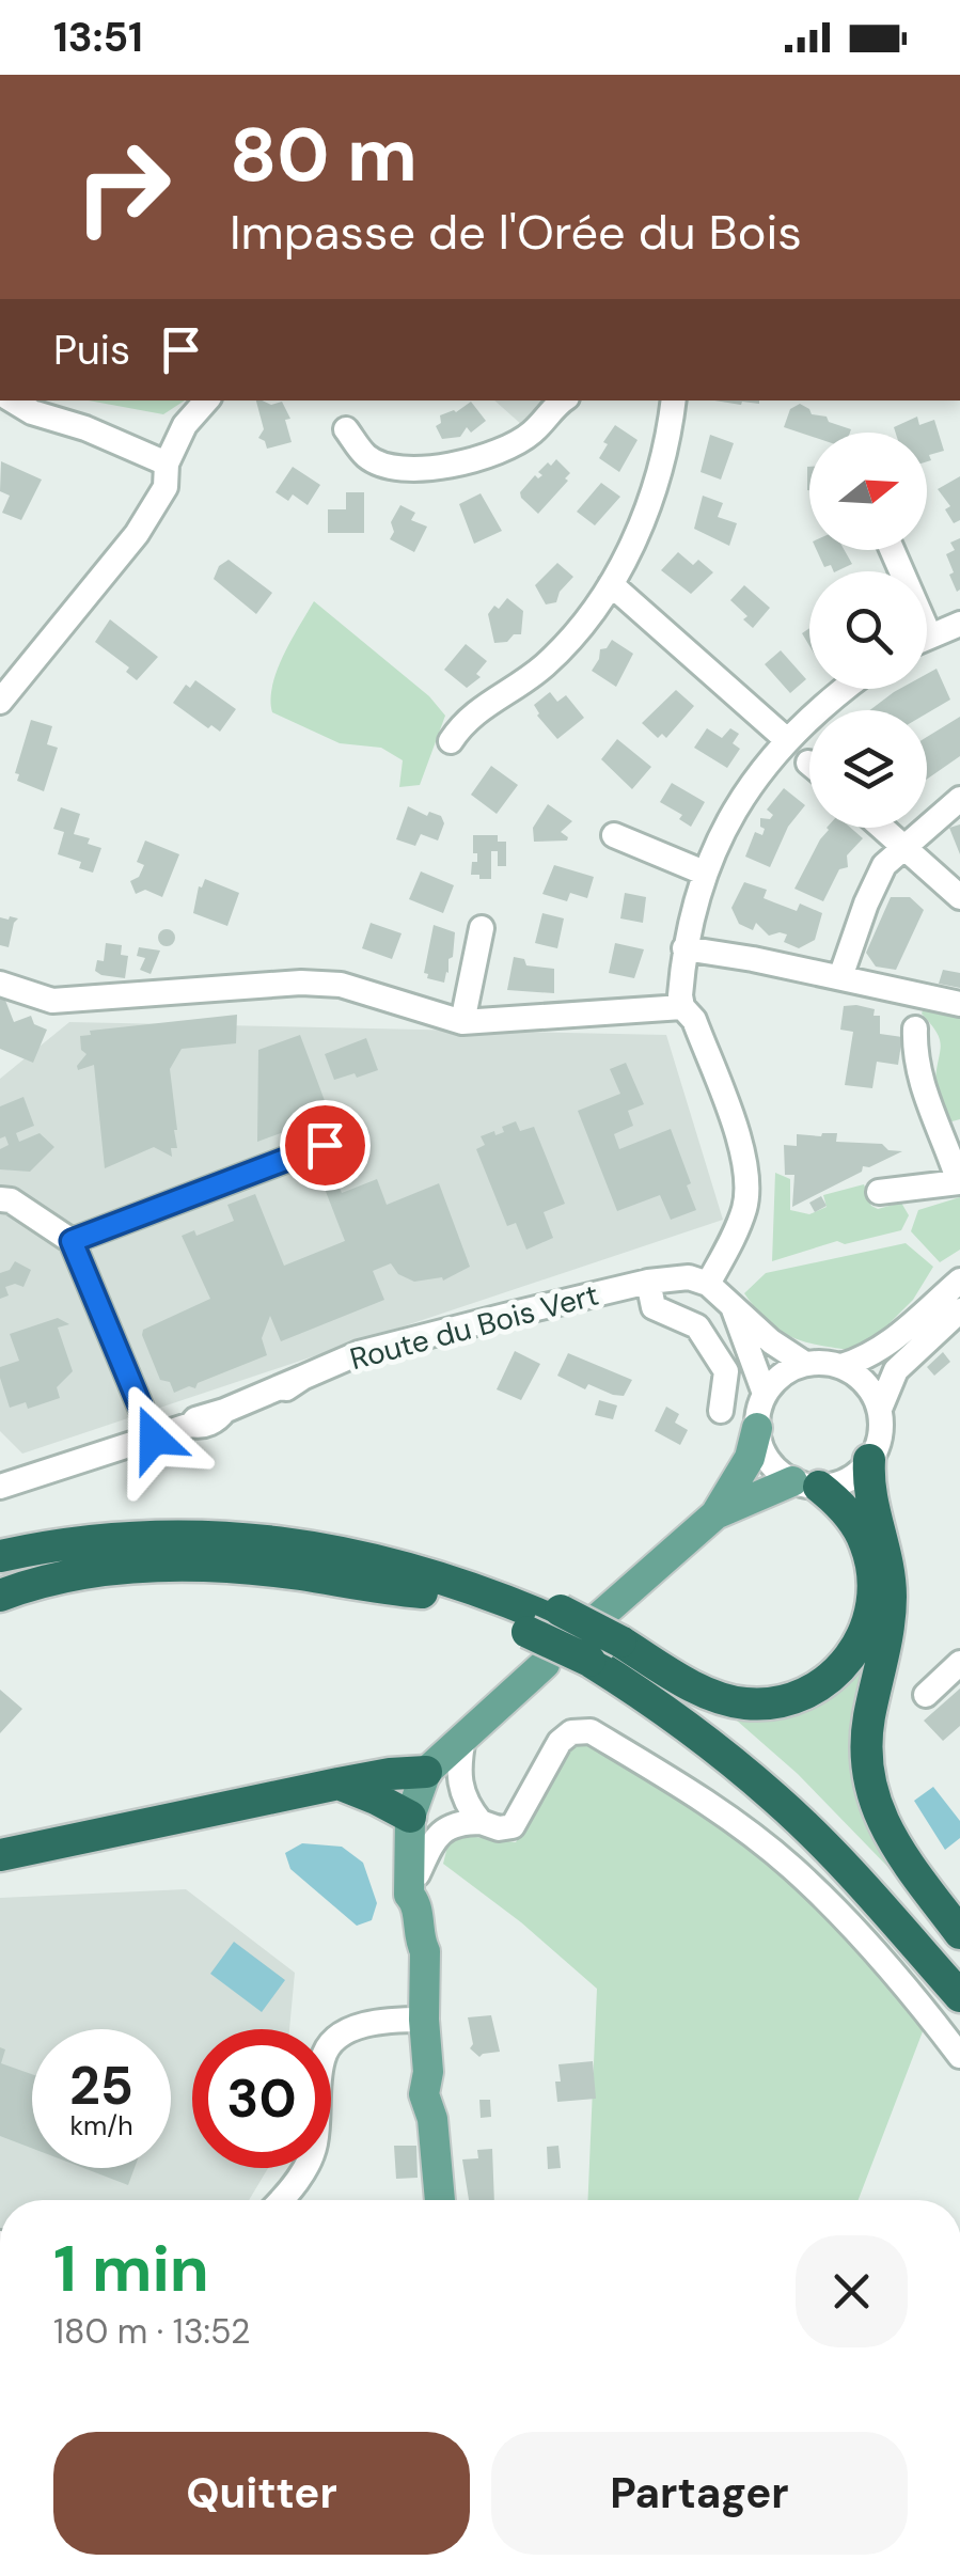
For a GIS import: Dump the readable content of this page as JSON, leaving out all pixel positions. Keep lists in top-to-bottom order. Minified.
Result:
{"streets":{"street":["Route du Bois Vert"]},"north":"right","page":{"status":"13:51","turn":["80 m","Impasse de l'Orée du Bois"],"then":"Puis","speed":"25 km/h","limit":"30","heading":["1 min","180 m · 13:52"],"buttons":["Quitter","Partager"]}}
